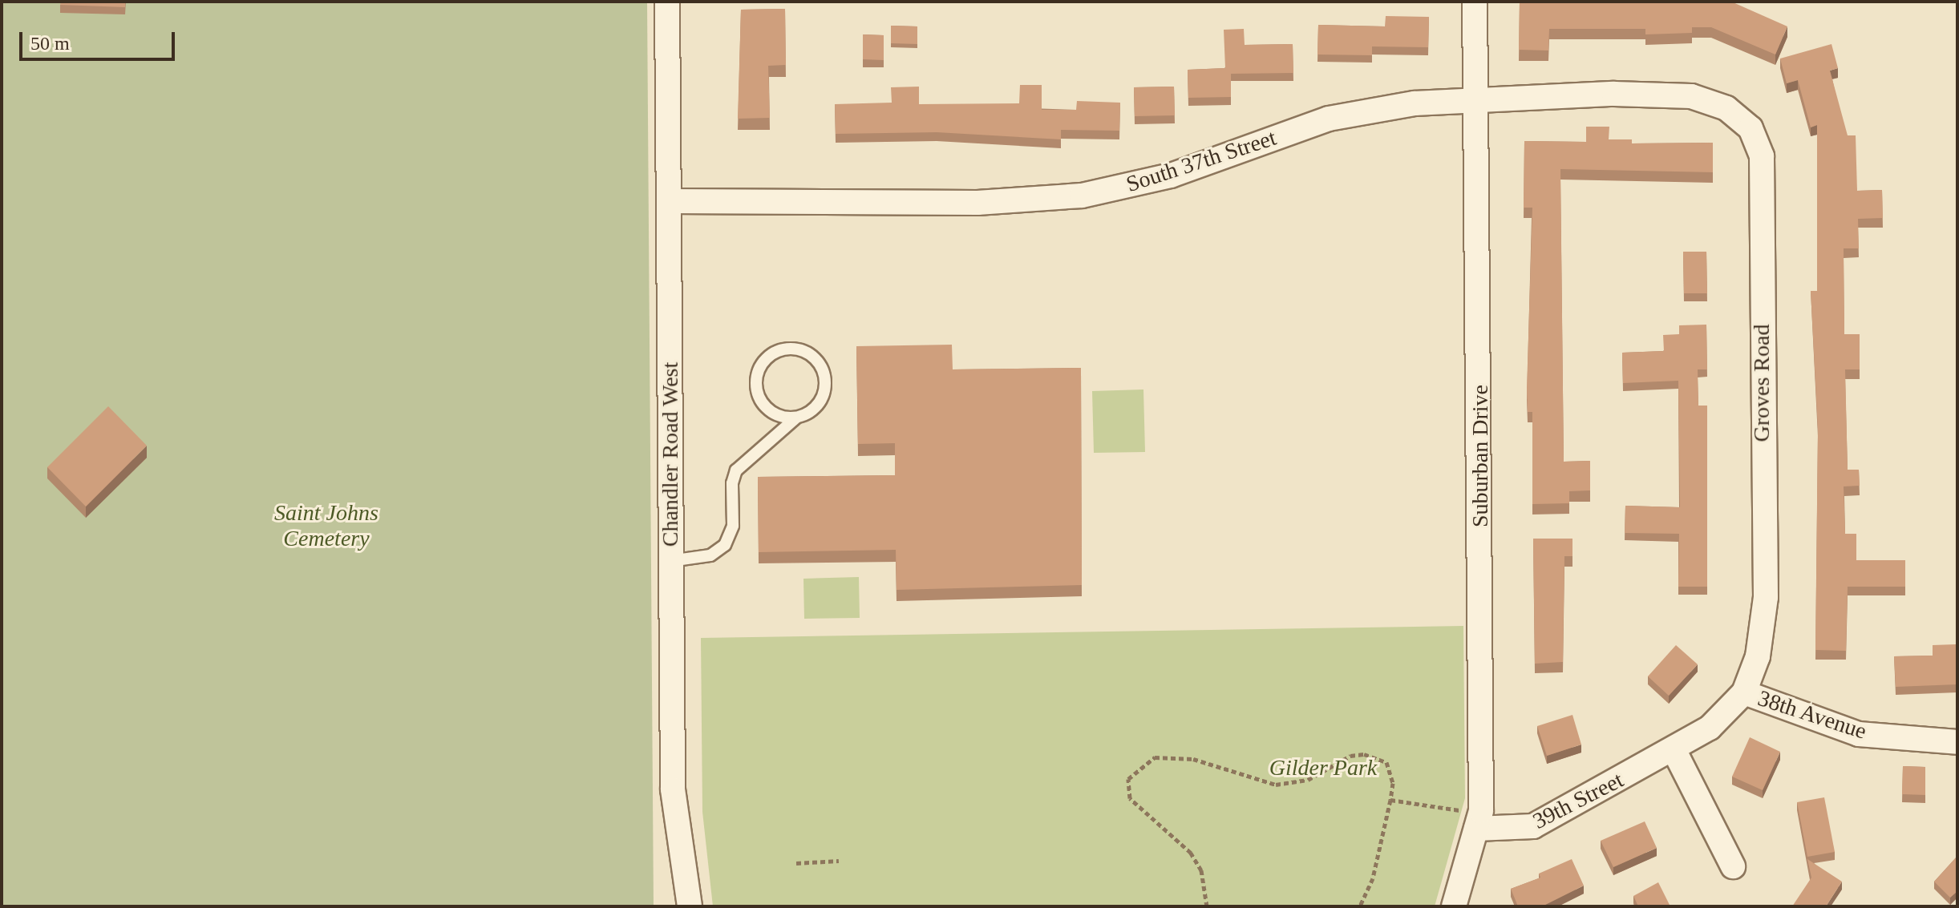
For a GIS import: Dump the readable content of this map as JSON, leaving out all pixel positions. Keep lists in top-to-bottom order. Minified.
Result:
{"streets":{"street":["South 37th Street","Groves Road","Chandler Road West","Suburban Drive","38th Avenue","39th Street"]},"crossings":[["South 37th Street","Groves Road"],["South 37th Street","Chandler Road West"],["South 37th Street","Suburban Drive"],["Groves Road","38th Avenue"],["Groves Road","39th Street"],["Suburban Drive","39th Street"]],"parks":["Saint Johns Cemetery","Gilder Park"],"scale_bar":"50 m"}
